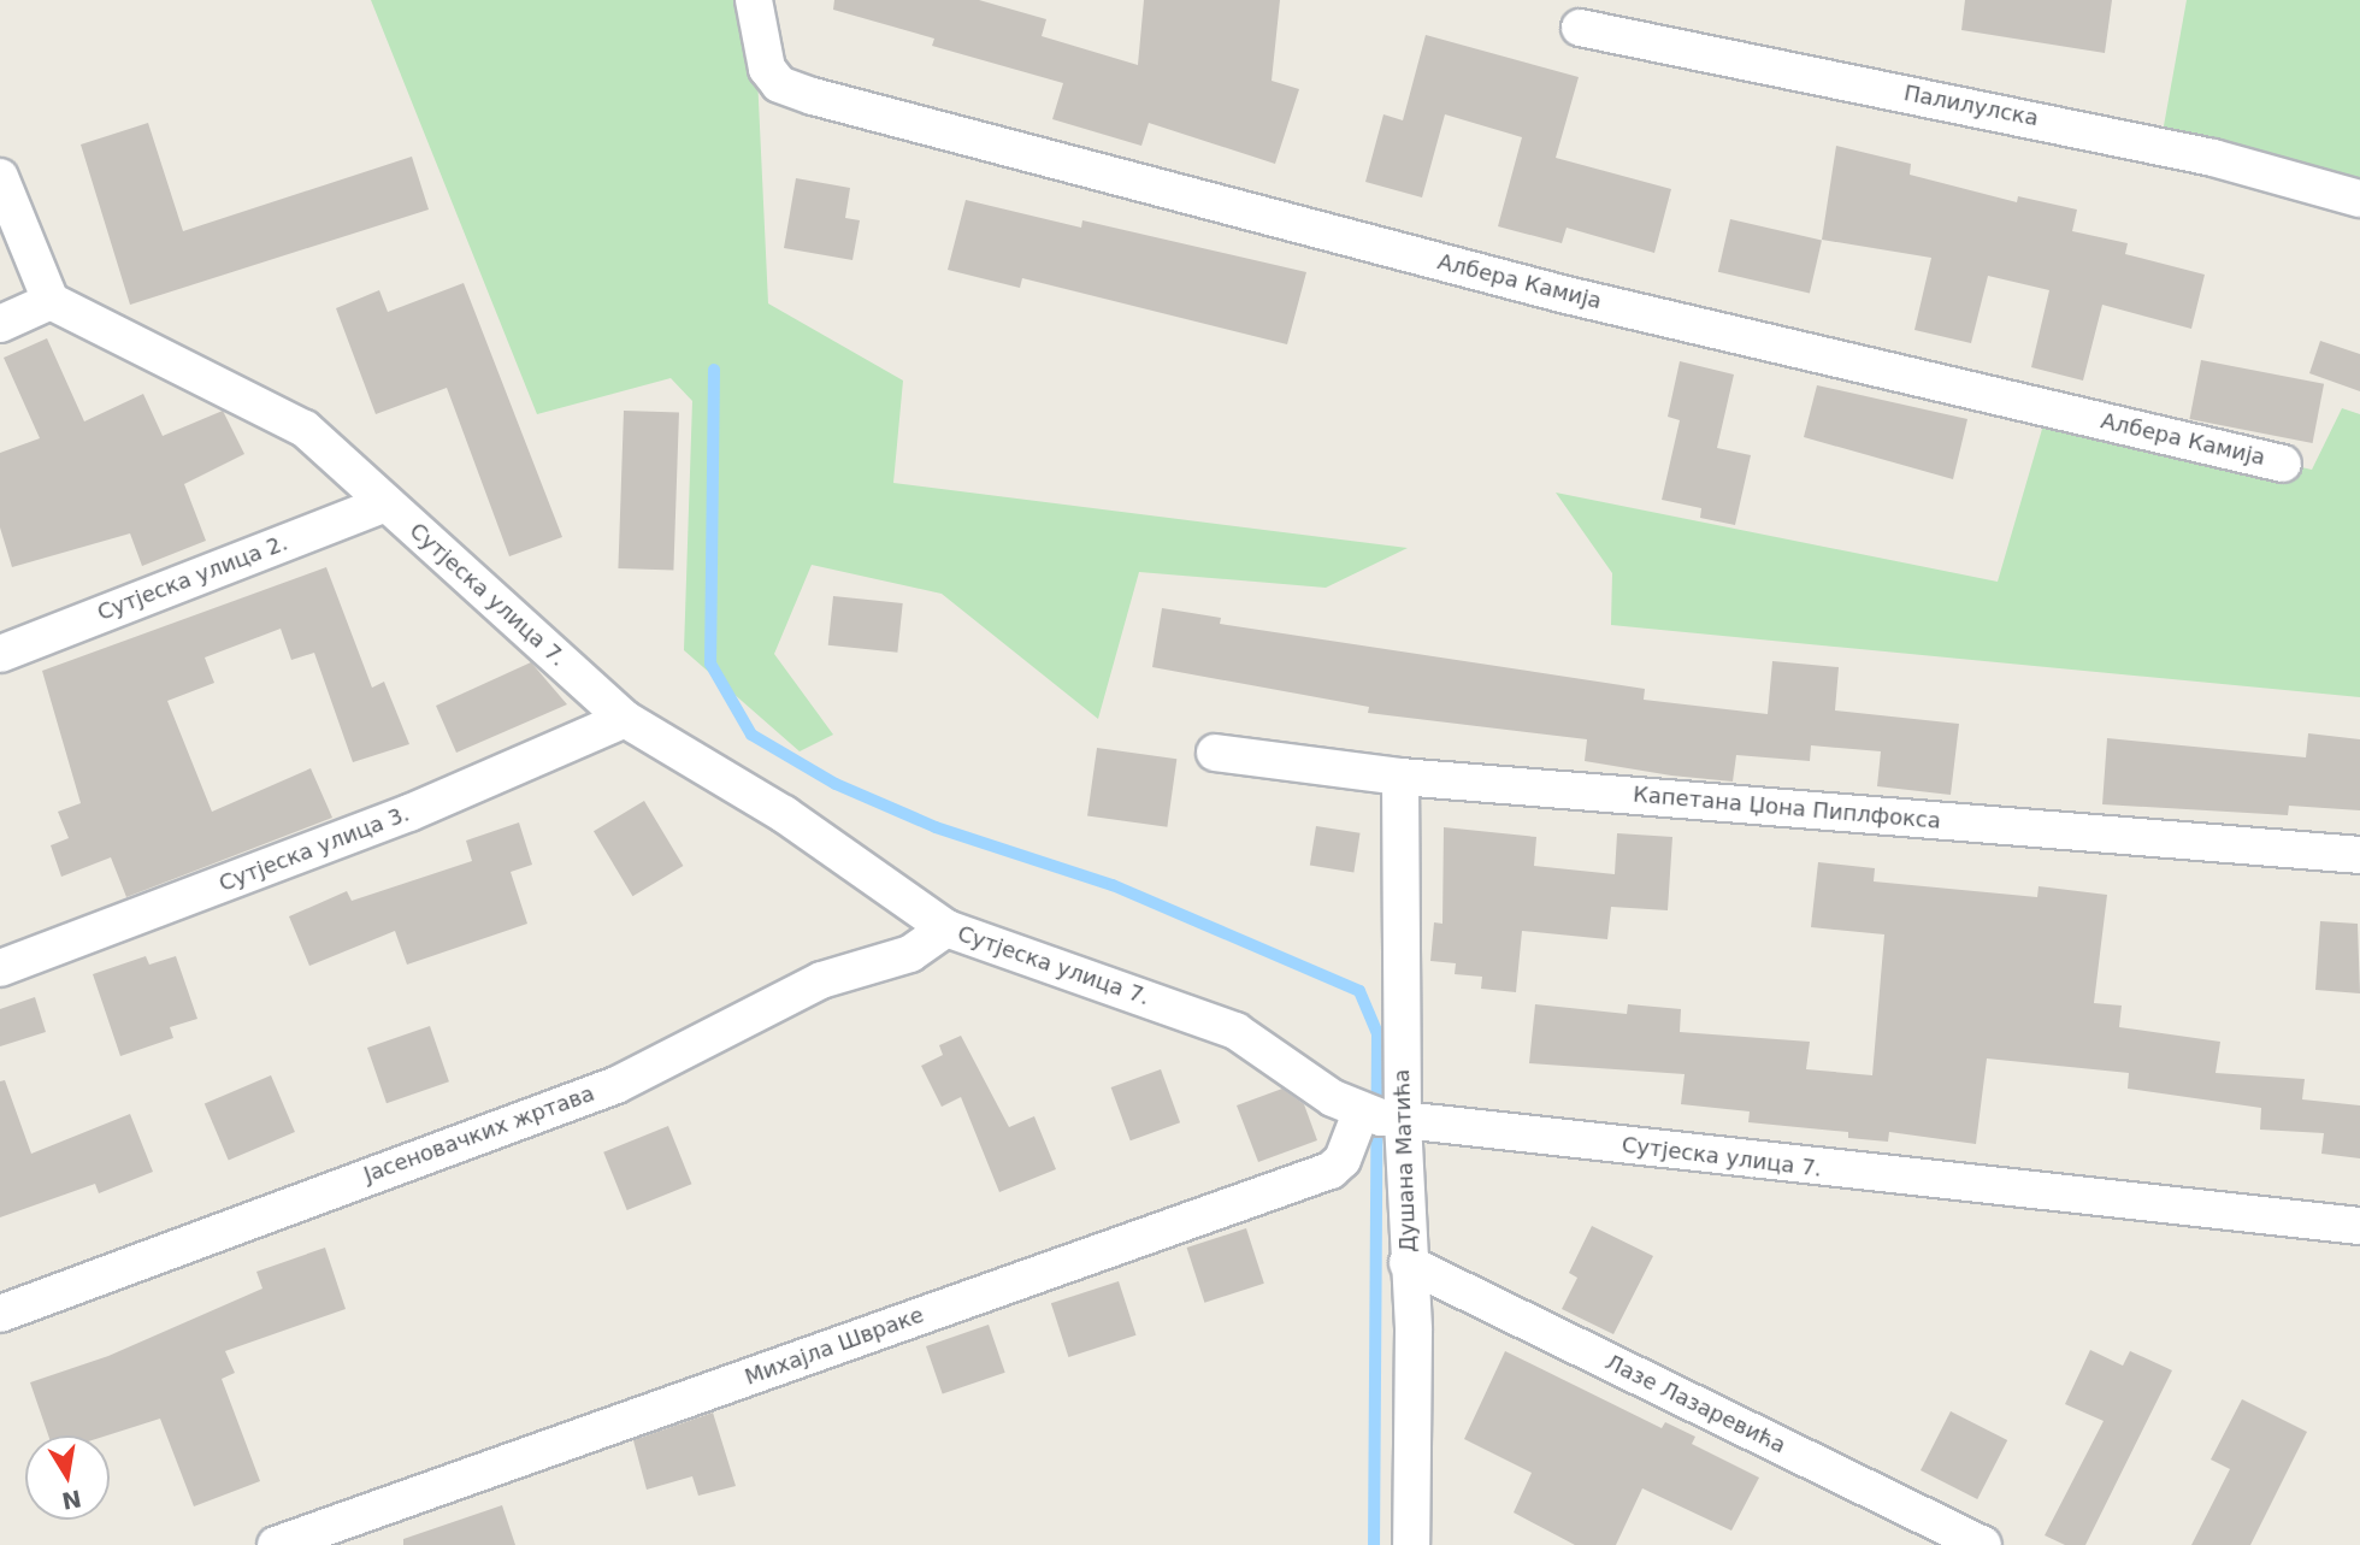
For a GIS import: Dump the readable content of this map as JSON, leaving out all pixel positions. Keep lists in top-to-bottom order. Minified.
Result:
{"streets":{"street":["Палилулска","Албера Камија","Сутјеска улица 2.","Сутјеска улица 7.","Капетана Џона Пиплфокса","Сутјеска улица 3.","Јасеновачких жртава","Душана Матића","Михајла Швраке","Лазе Лазаревића"]},"crossings":[["Сутјеска улица 2.","Сутјеска улица 7."],["Сутјеска улица 7.","Сутјеска улица 3."],["Сутјеска улица 7.","Јасеновачких жртава"],["Сутјеска улица 7.","Душана Матића"],["Сутјеска улица 7.","Михајла Швраке"],["Капетана Џона Пиплфокса","Душана Матића"],["Душана Матића","Лазе Лазаревића"]],"north":"bottom"}
